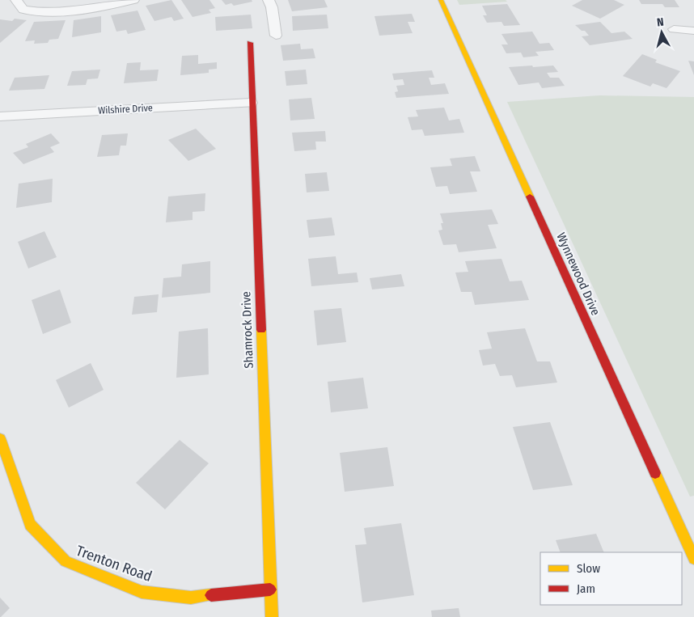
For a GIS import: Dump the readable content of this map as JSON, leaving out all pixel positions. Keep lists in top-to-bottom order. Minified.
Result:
{"streets":{"street":["Wilshire Drive","Wynnewood Drive","Shamrock Drive","Trenton Road"]},"crossings":[["Wilshire Drive","Shamrock Drive"],["Shamrock Drive","Trenton Road"]],"legend":["Slow","Jam"],"north":"top"}
